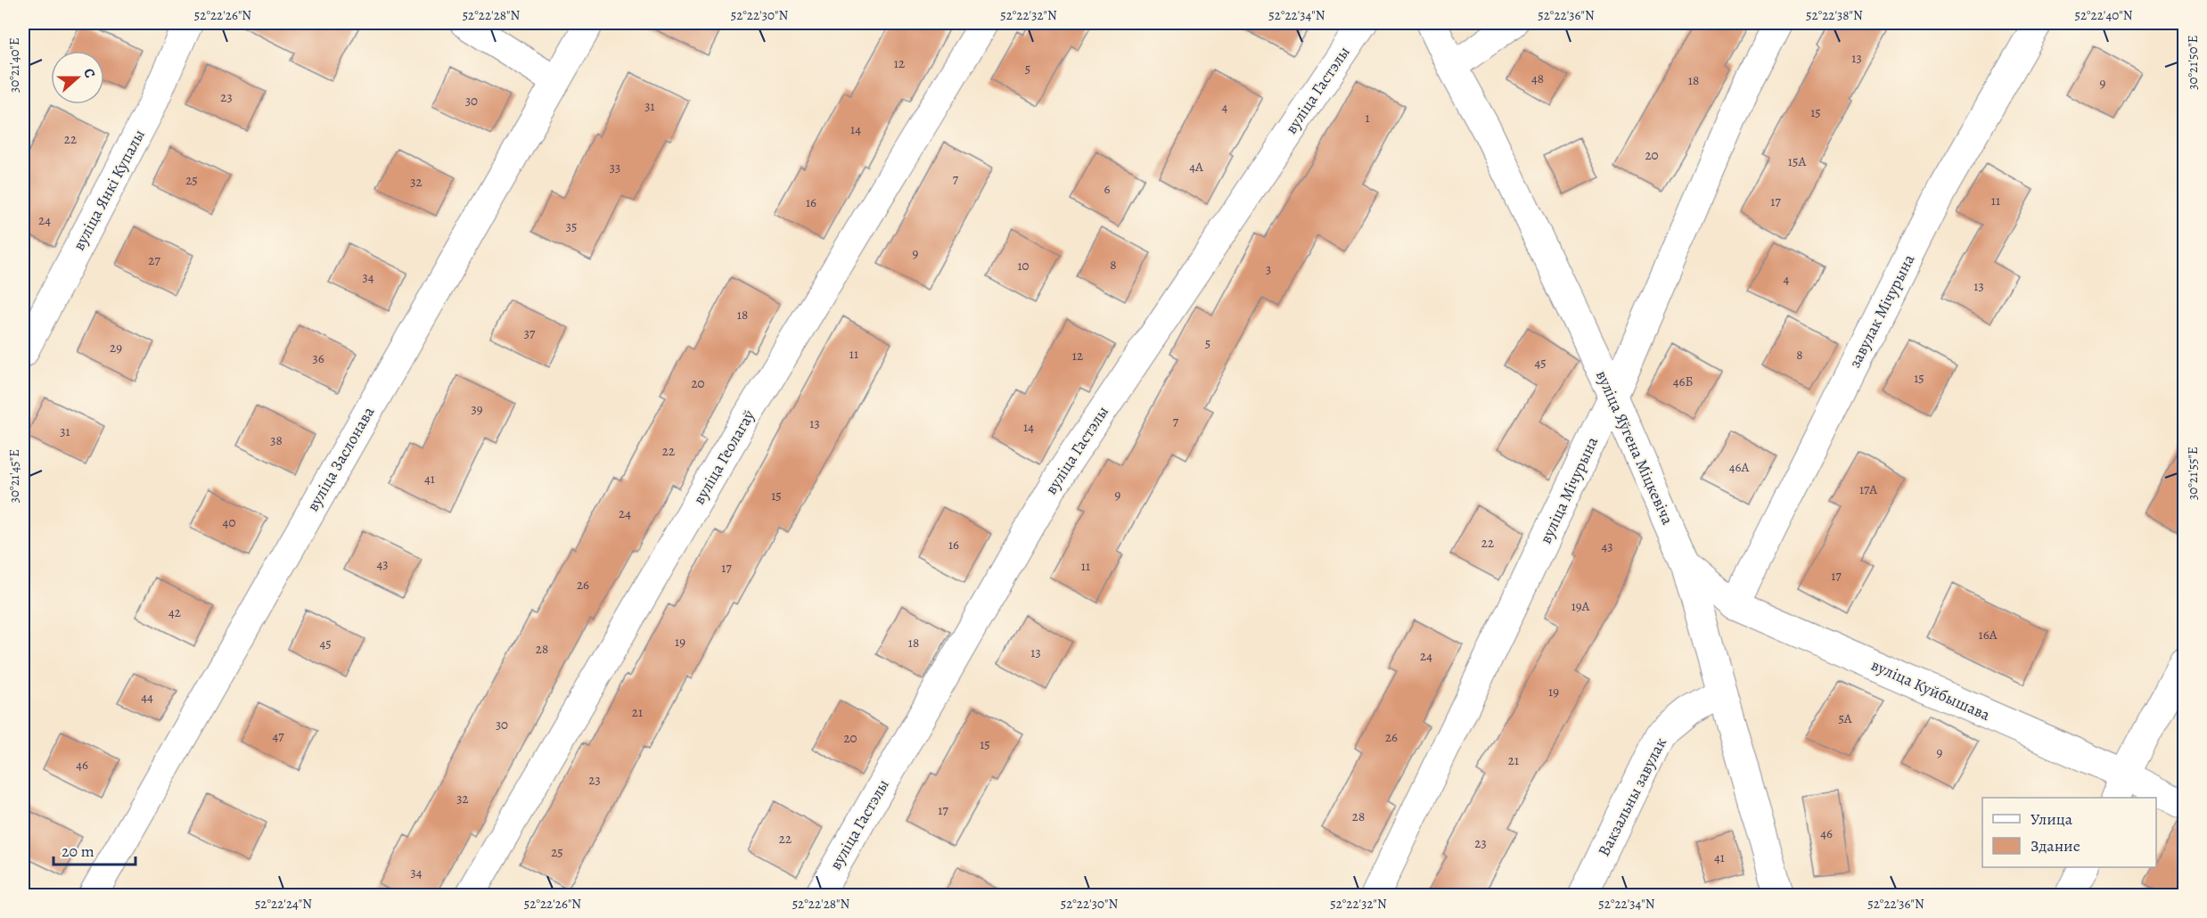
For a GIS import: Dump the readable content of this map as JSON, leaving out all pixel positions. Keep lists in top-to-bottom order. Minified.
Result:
{"streets":{"street":["вуліца Гастэлы","вуліца Янкі Купалы","завулак Мічурына","вуліца Яўгена Міцкевіча","вуліца Геолагаў","вуліца Заслонава","вуліца Мічурына","вуліца Куйбышава","Вакзальны завулак"]},"crossings":[["завулак Мічурына","вуліца Куйбышава"],["вуліца Яўгена Міцкевіча","вуліца Мічурына"],["вуліца Яўгена Міцкевіча","вуліца Куйбышава"],["вуліца Яўгена Міцкевіча","Вакзальны завулак"]],"house_numbers":["13","12","5","48","18","9","23","30","31","4","15","1","14","22","20","15А","4А","33","7","25","32","6","11","17","16","24","35","9","27","8","10","3","34","4","13","18","37","5","29","11","8","12","36","45","15","46Б","20","39","7","13","14","31","38","22","46А","41","17А","9","15","24","40","22","16","43","43","11","17","17","26","19А","42","16А","19","18","45","28","13","24","19","44","21","5А","30","47","26","20","15","9","21","46","23","32","17","28","46","22","23","25","41","34"],"legend":["Улица","Здание"],"scale_bar":"20 m","north":"right","coordinates":["52°22'26\"N","52°22'28\"N","52°22'30\"N","52°22'32\"N","52°22'34\"N","52°22'36\"N","52°22'38\"N","52°22'40\"N","30°21'50\"E","30°21'40\"E","30°21'55\"E","30°21'45\"E","52°22'24\"N"]}
